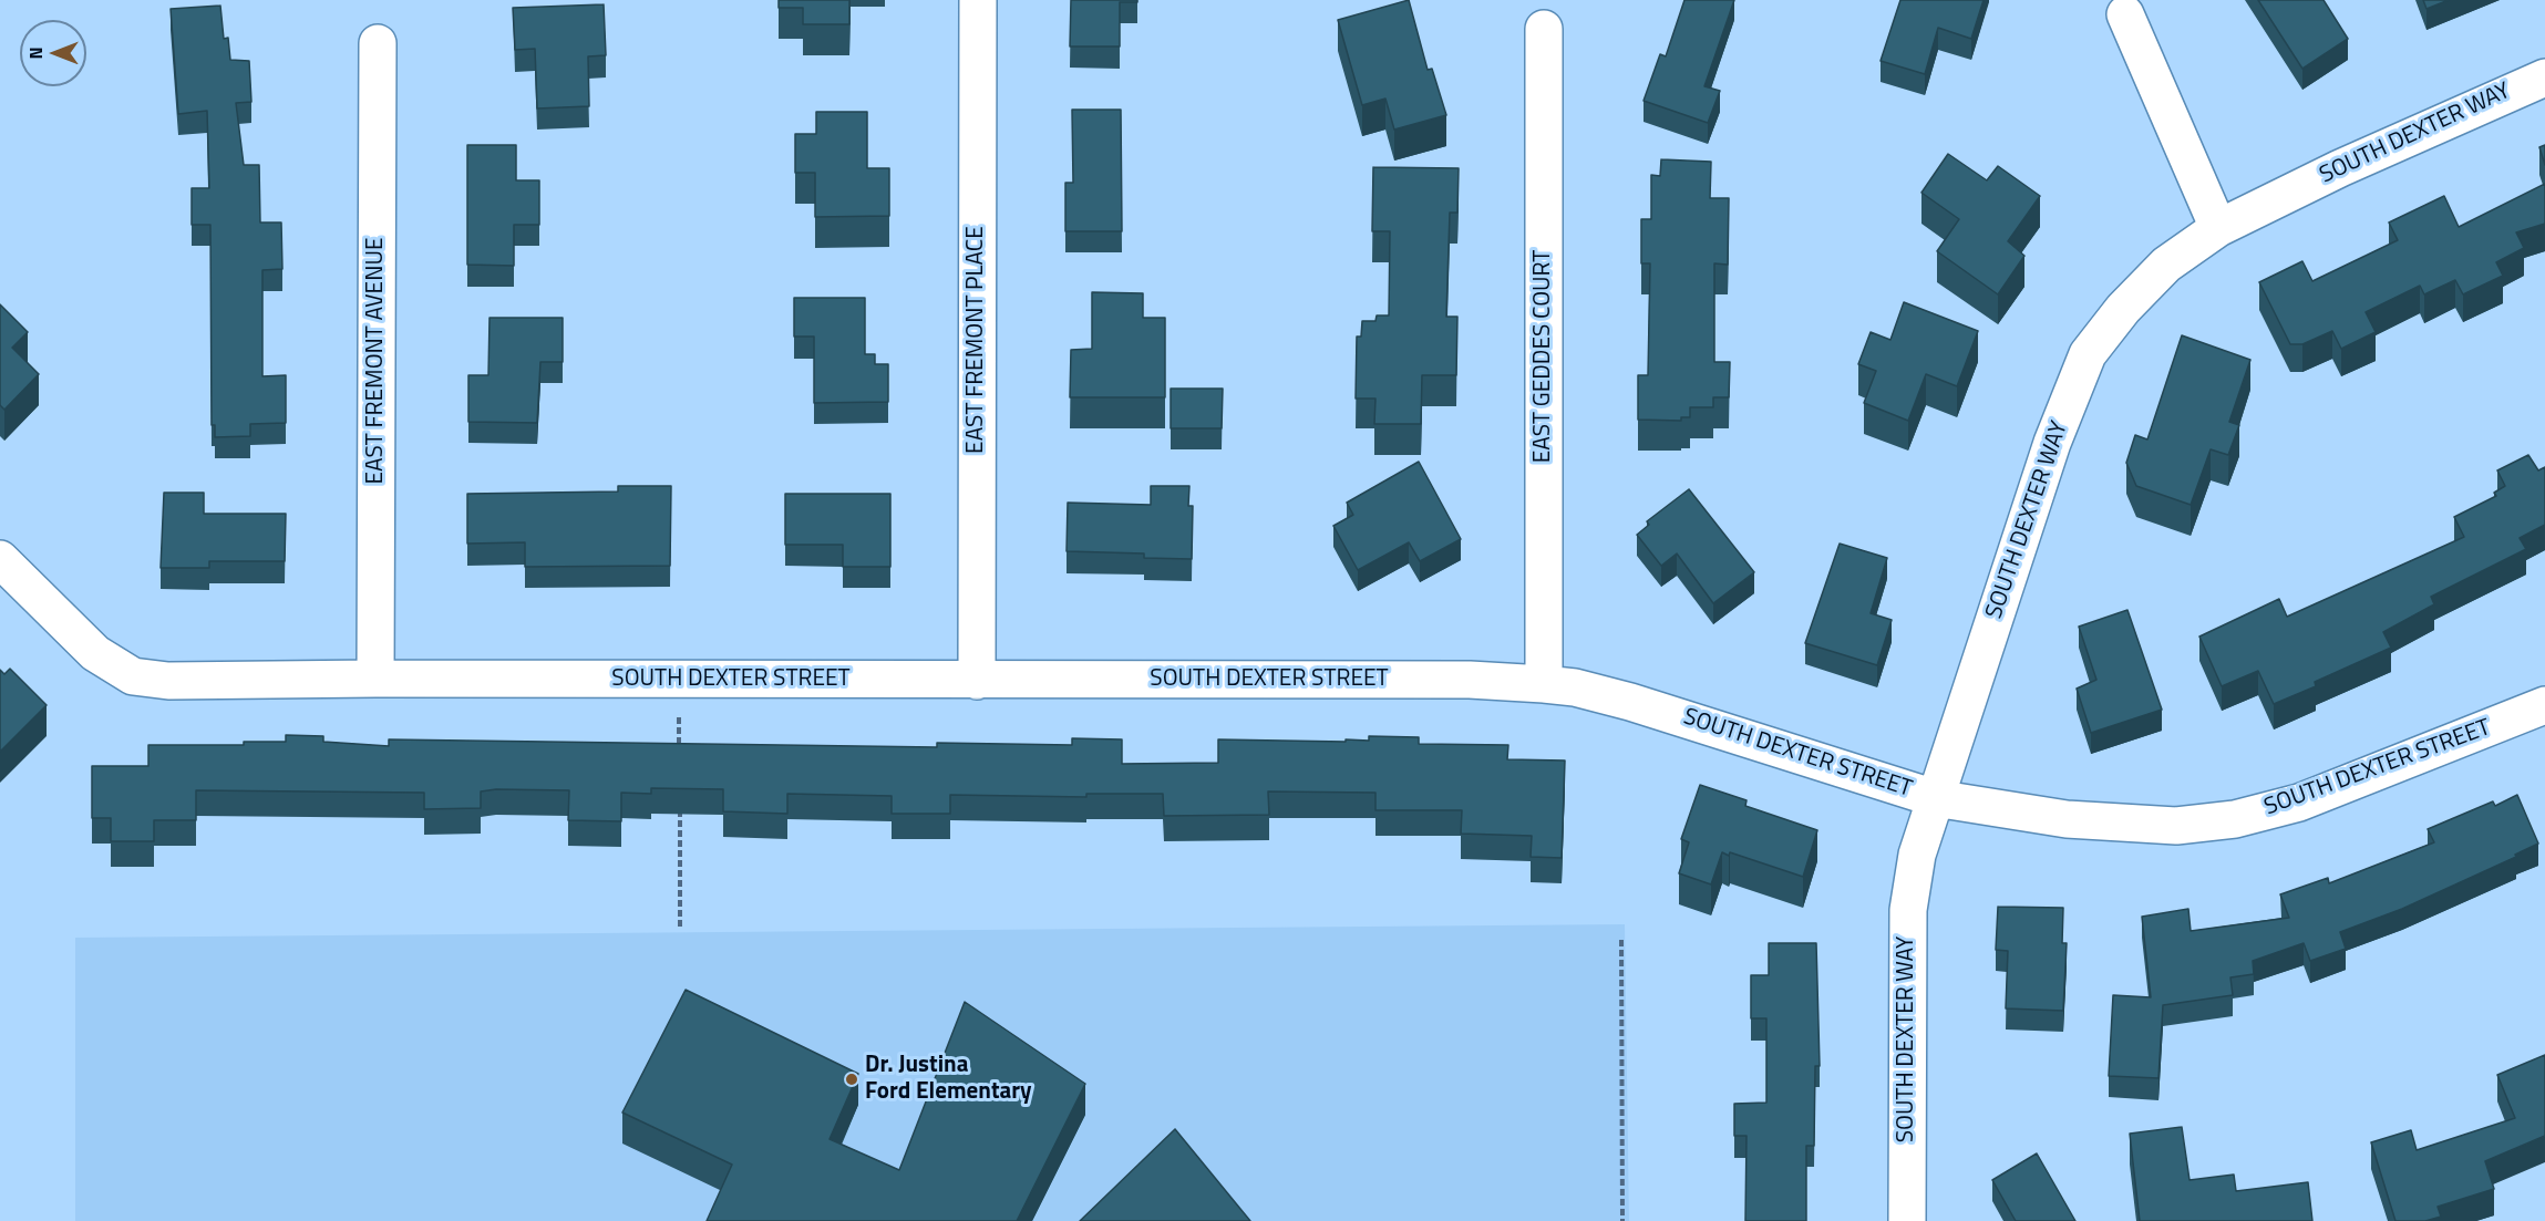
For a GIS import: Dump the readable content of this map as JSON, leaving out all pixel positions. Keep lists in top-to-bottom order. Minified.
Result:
{"streets":{"street":["SOUTH DEXTER WAY","EAST FREMONT PLACE","EAST GEDDES COURT","EAST FREMONT AVENUE","SOUTH DEXTER STREET"]},"crossings":[["SOUTH DEXTER WAY","SOUTH DEXTER STREET"],["EAST FREMONT PLACE","SOUTH DEXTER STREET"],["EAST GEDDES COURT","SOUTH DEXTER STREET"],["EAST FREMONT AVENUE","SOUTH DEXTER STREET"]],"places":["Dr. Justina Ford Elementary"],"north":"left"}
